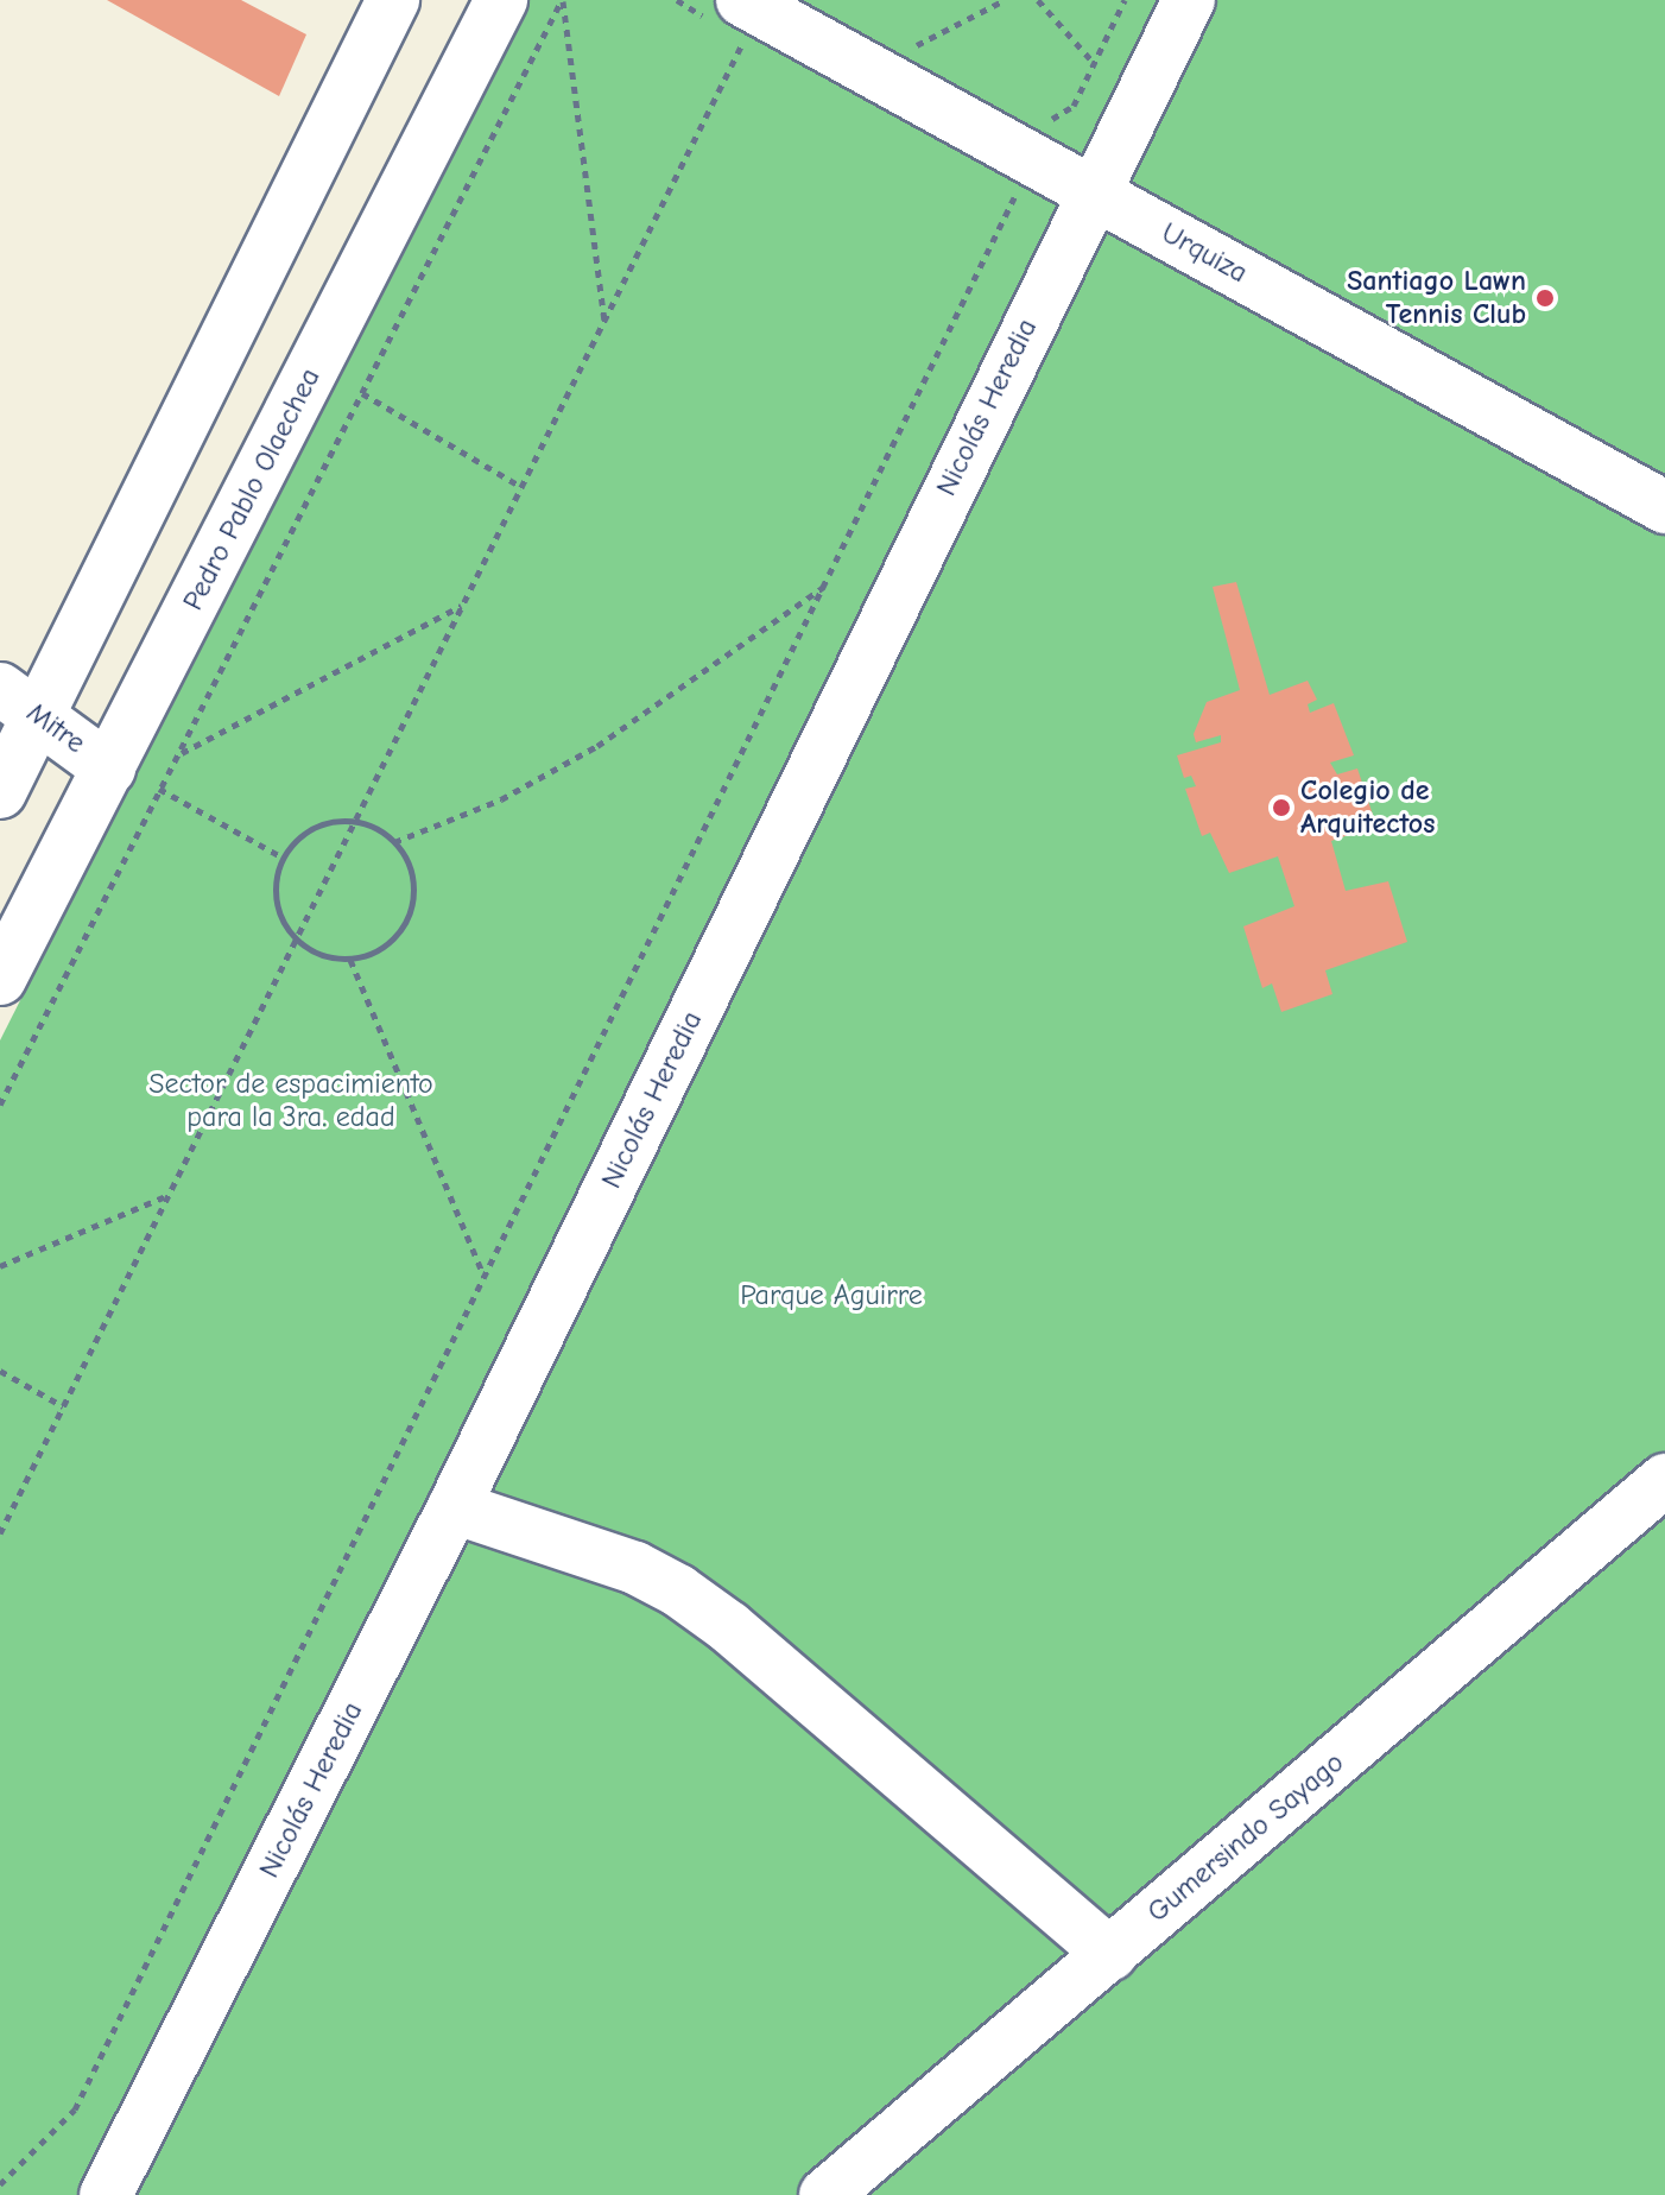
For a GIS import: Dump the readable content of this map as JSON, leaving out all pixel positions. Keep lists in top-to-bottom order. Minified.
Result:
{"streets":{"street":["Urquiza","Nicolás Heredia","Pedro Pablo Olaechea","Mitre","Gumersindo Sayago"]},"crossings":[["Urquiza","Nicolás Heredia"],["Pedro Pablo Olaechea","Mitre"]],"parks":["Sector de espacimiento para la 3ra. edad","Parque Aguirre"],"places":["Santiago Lawn Tennis Club","Colegio de Arquitectos"]}
